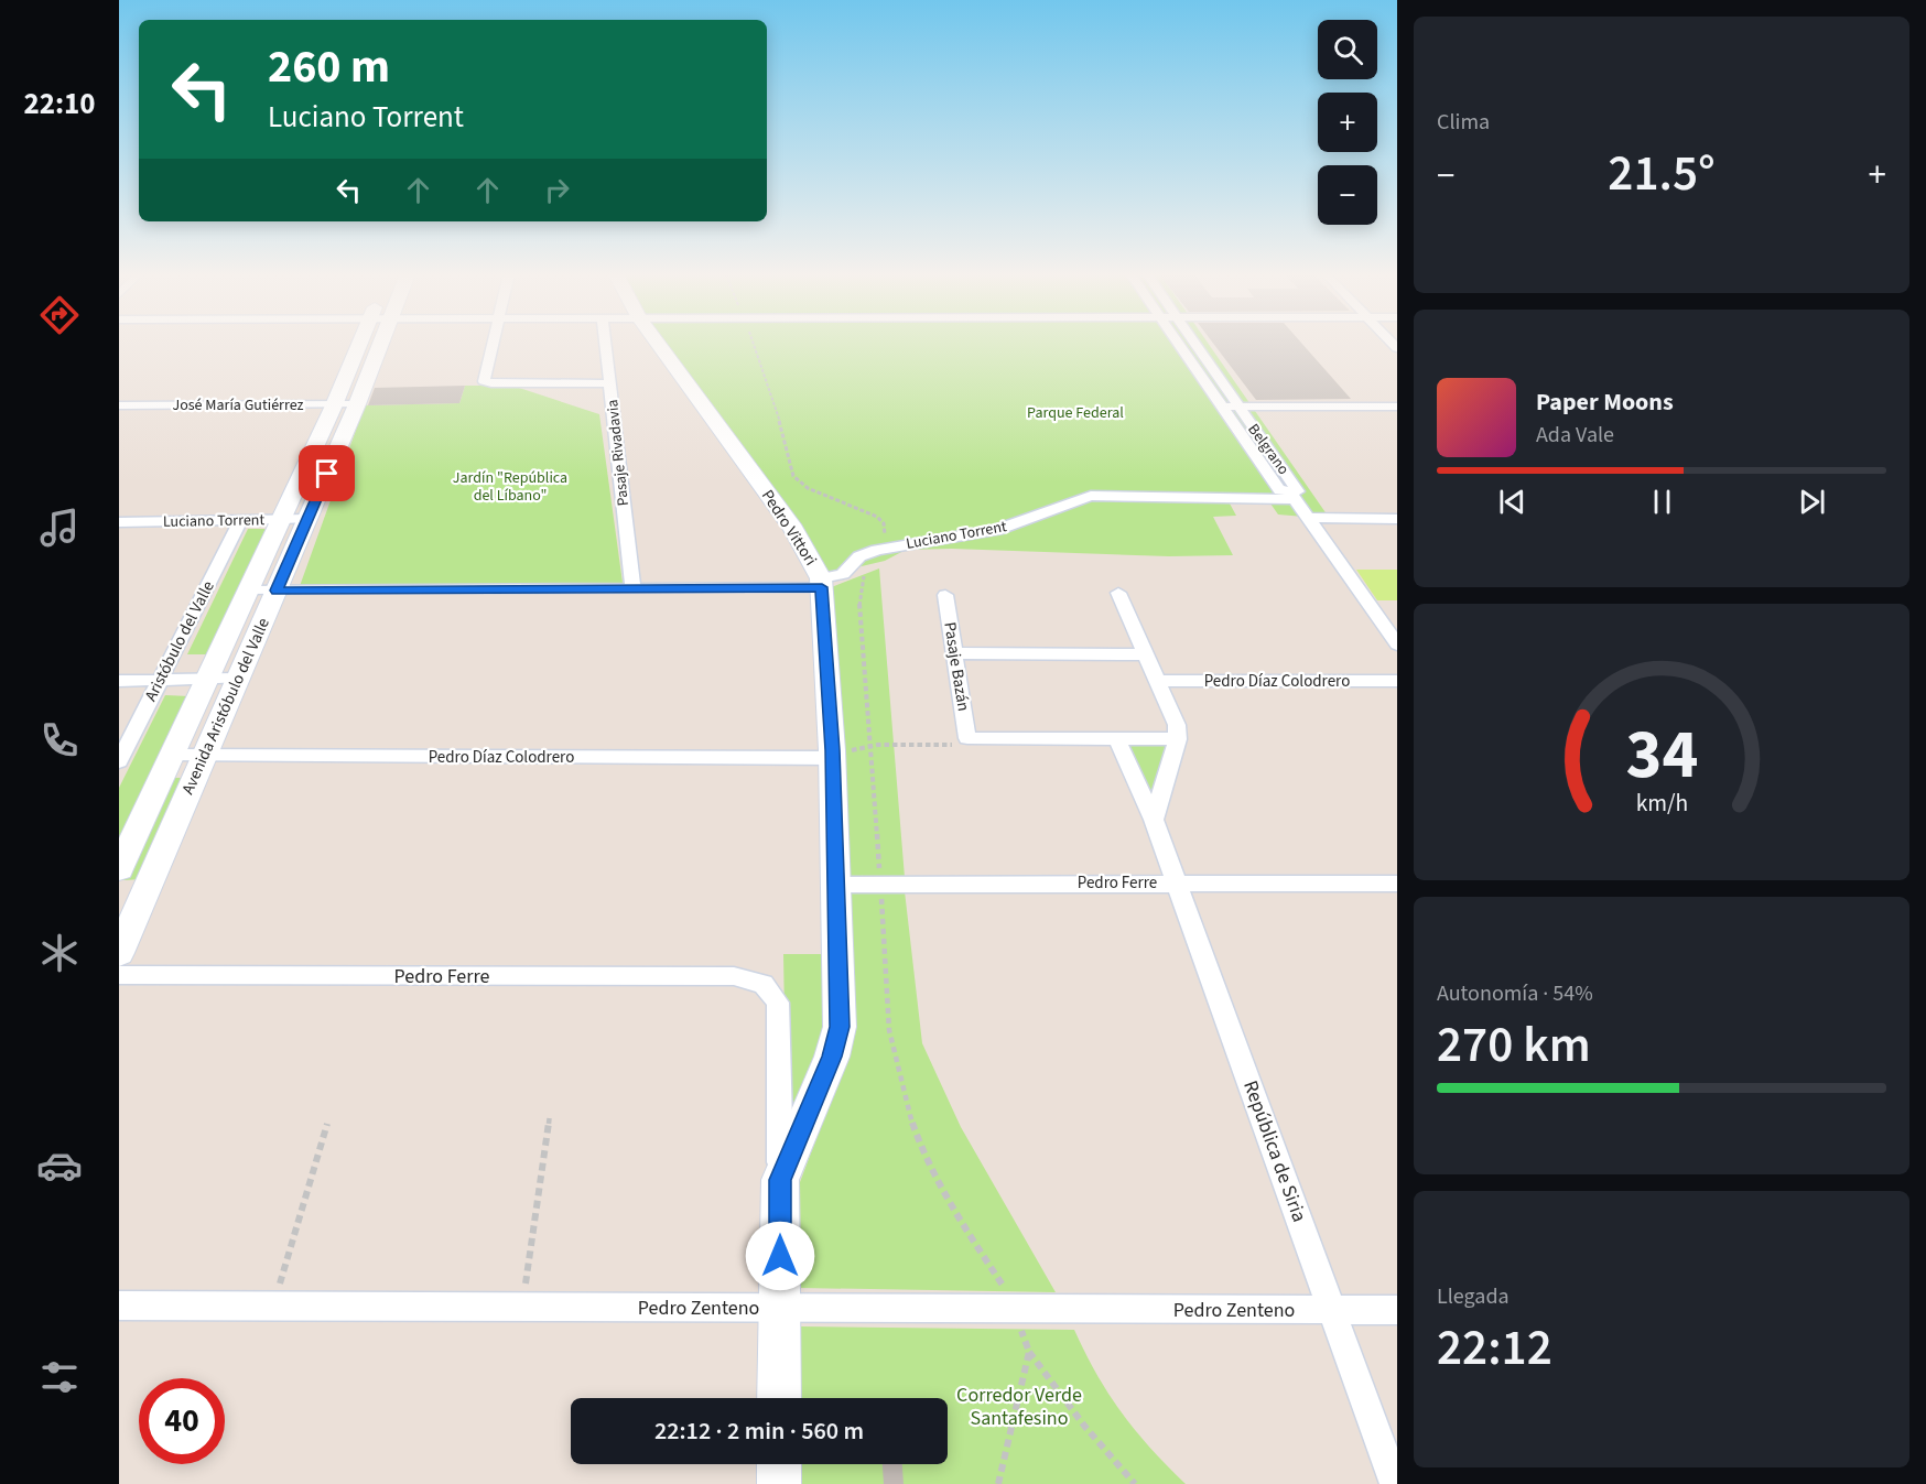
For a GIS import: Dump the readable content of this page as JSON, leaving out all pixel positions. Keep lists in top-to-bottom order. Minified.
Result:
{"streets":{"main road":["Pedro Vittori","Avenida Aristóbulo del Valle"],"street":["José María Gutiérrez","Belgrano","Pasaje Rivadavia","Luciano Torrent","Aristóbulo del Valle","Pasaje Bazán","Pedro Díaz Colodrero","Pedro Ferre","República de Siria","Pedro Zenteno"]},"crossings":[["José María Gutiérrez","Avenida Aristóbulo del Valle"],["Belgrano","Luciano Torrent"],["Pasaje Rivadavia","Luciano Torrent"],["Luciano Torrent","Pedro Vittori"],["Luciano Torrent","Aristóbulo del Valle"],["Luciano Torrent","Avenida Aristóbulo del Valle"],["Pedro Vittori","Pedro Díaz Colodrero"],["Pedro Vittori","Pedro Ferre"],["Pedro Vittori","Pedro Zenteno"],["Pedro Díaz Colodrero","Avenida Aristóbulo del Valle"],["Pedro Ferre","República de Siria"],["República de Siria","Pedro Zenteno"]],"parks":["Parque Federal","Jardín \"República del Líbano\"","Corredor Verde Santafesino"],"page":{"tabs":"22:10","tile":["Clima",["Autonomía · 54%","270 km"],["Llegada","22:12"]],"map_buttons":["+","−"],"turn":["260 m","Luciano Torrent"],"heat":["−","21.5°","+"],"song":["Paper Moons","Ada Vale"],"limit":"40","trip":"22:12 · 2 min · 560 m","gauge":["34","km/h"]}}
